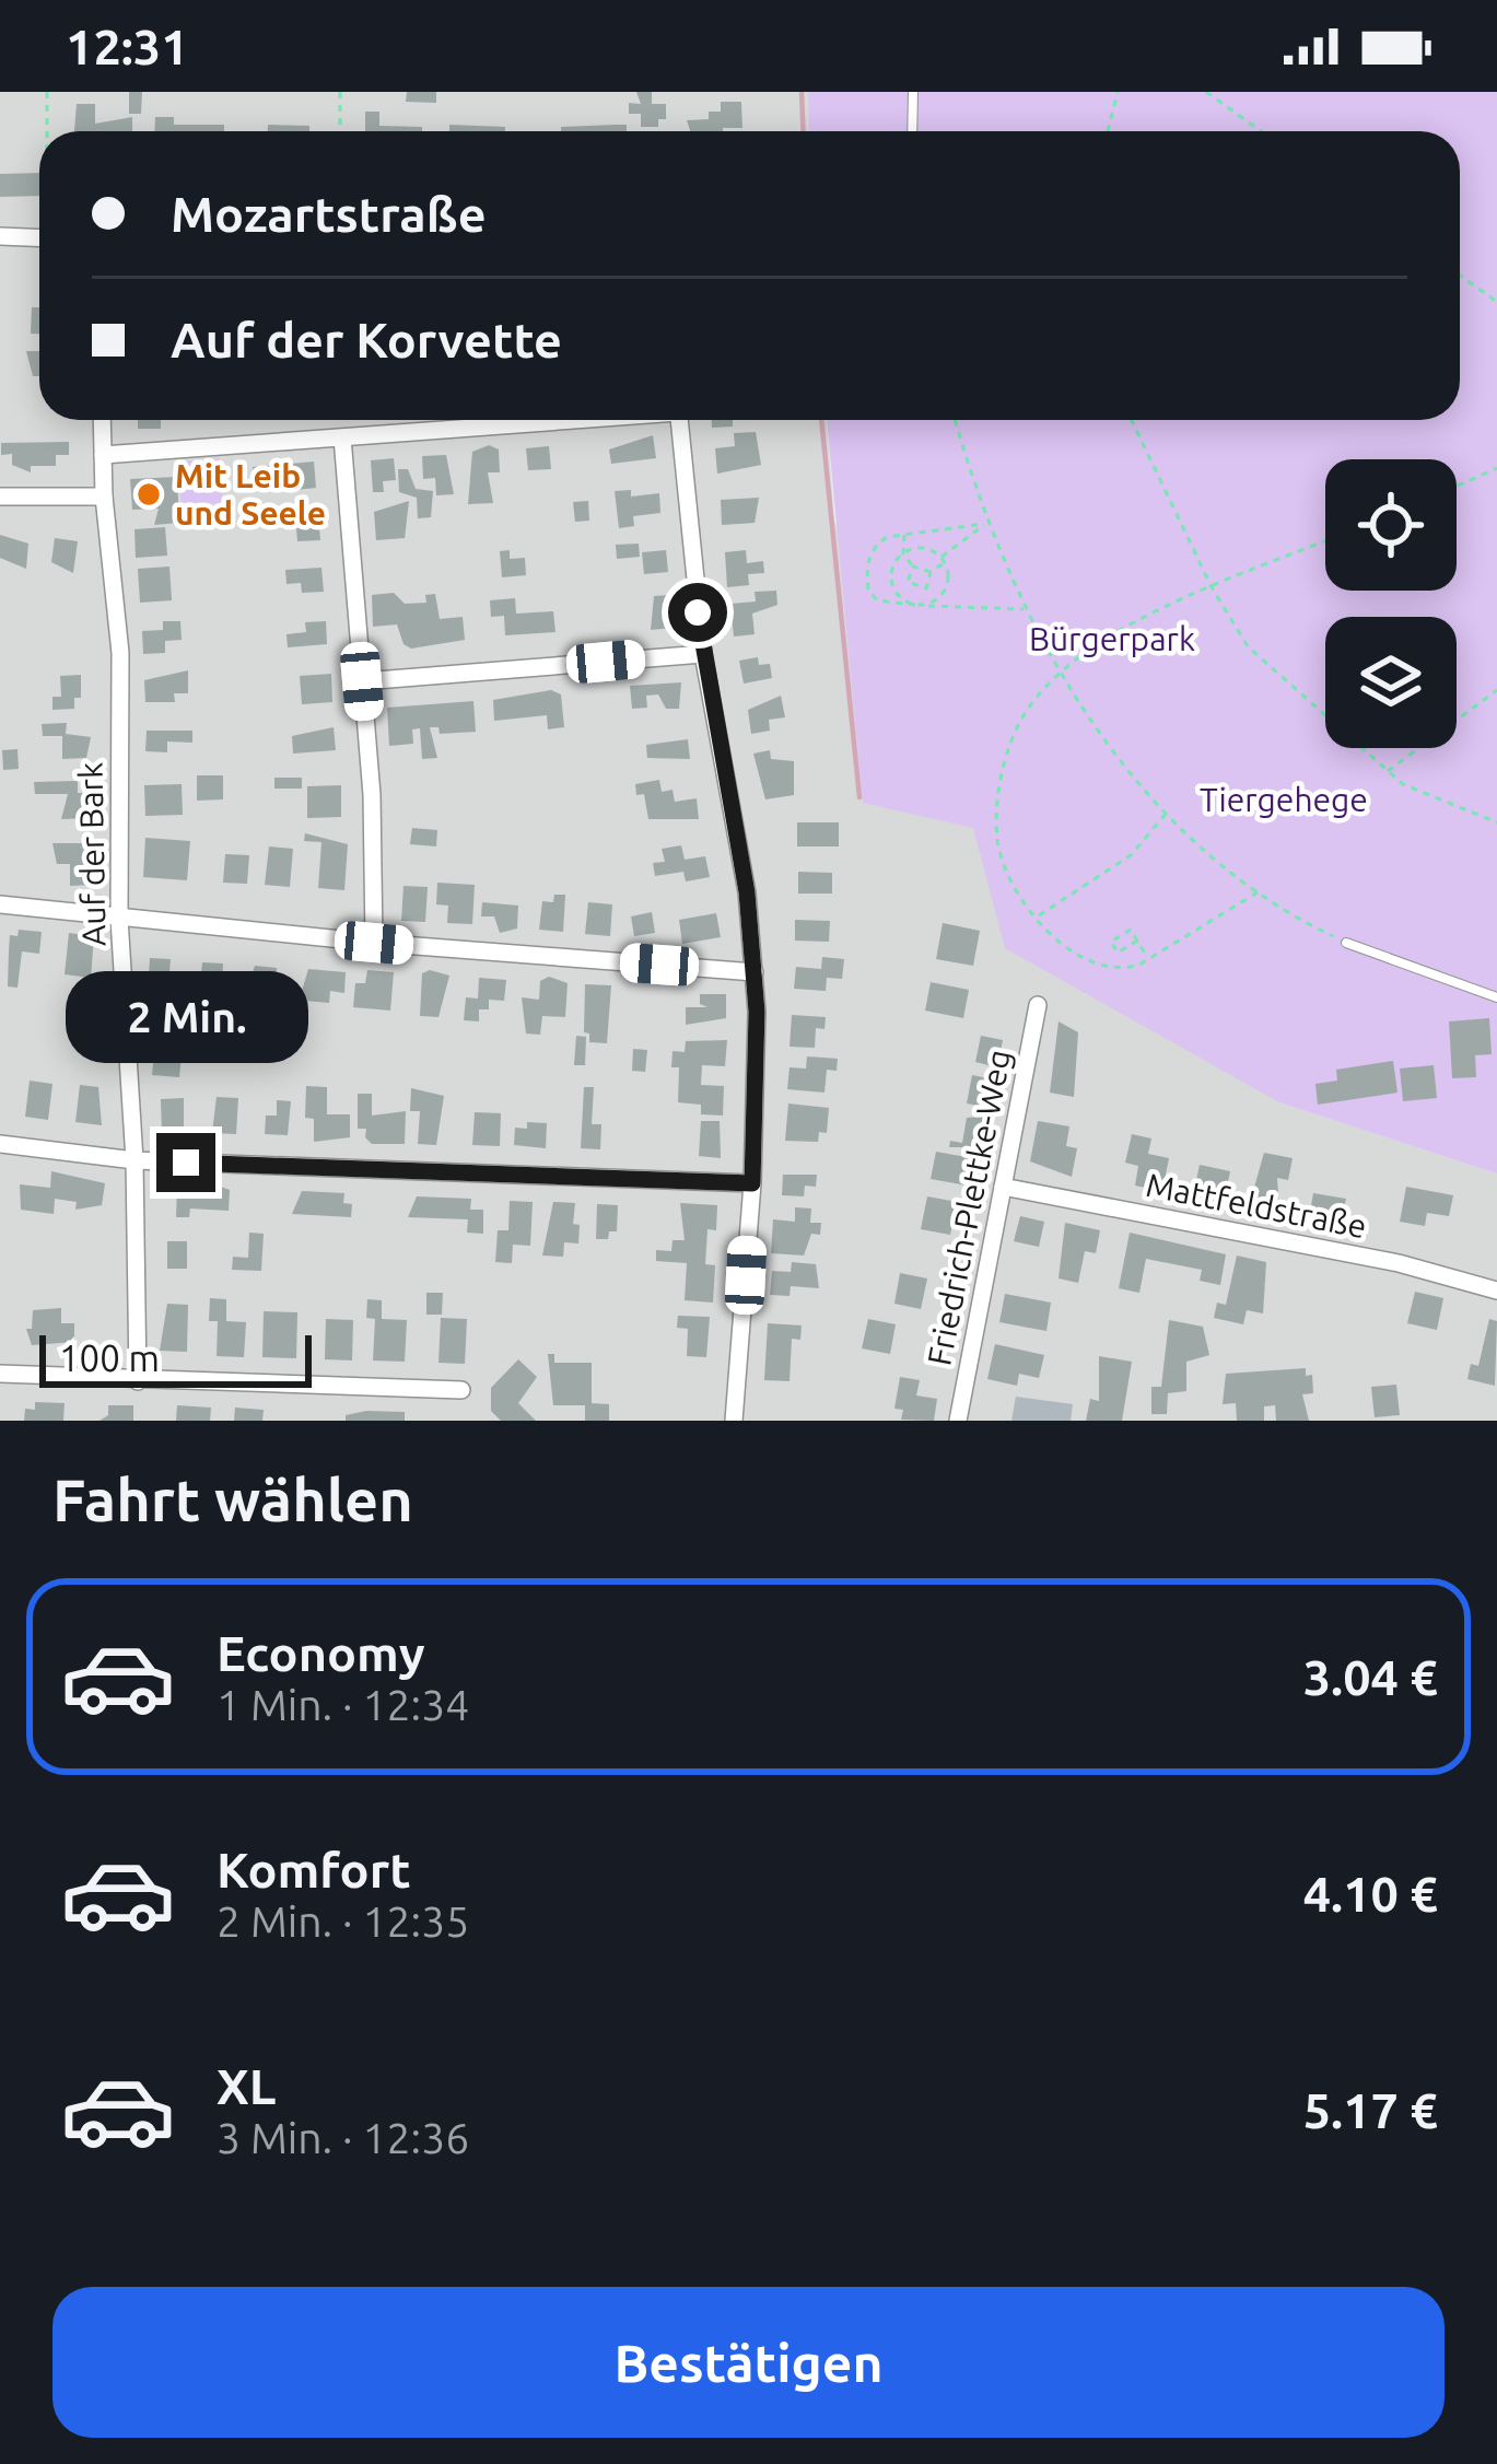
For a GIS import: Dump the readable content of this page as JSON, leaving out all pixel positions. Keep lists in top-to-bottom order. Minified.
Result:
{"streets":{"street":["Auf der Bark","Mattfeldstraße","Friedrich-Plettke-Weg"]},"crossings":[["Mattfeldstraße","Friedrich-Plettke-Weg"]],"parks":["Bürgerpark","Tiergehege"],"places":["Mit Leib und Seele"],"scale_bar":"100 m","page":{"status":"12:31","banner":["Mozartstraße","Auf der Korvette"],"bubble":"2 Min.","scale":"100 m","heading":"Fahrt wählen","list":[{"name":"Economy","note":"1 Min. · 12:34","value":"3.04 €"},{"name":"Komfort","note":"2 Min. · 12:35","value":"4.10 €"},{"name":"XL","note":"3 Min. · 12:36","value":"5.17 €"}],"buttons":"Bestätigen"}}
